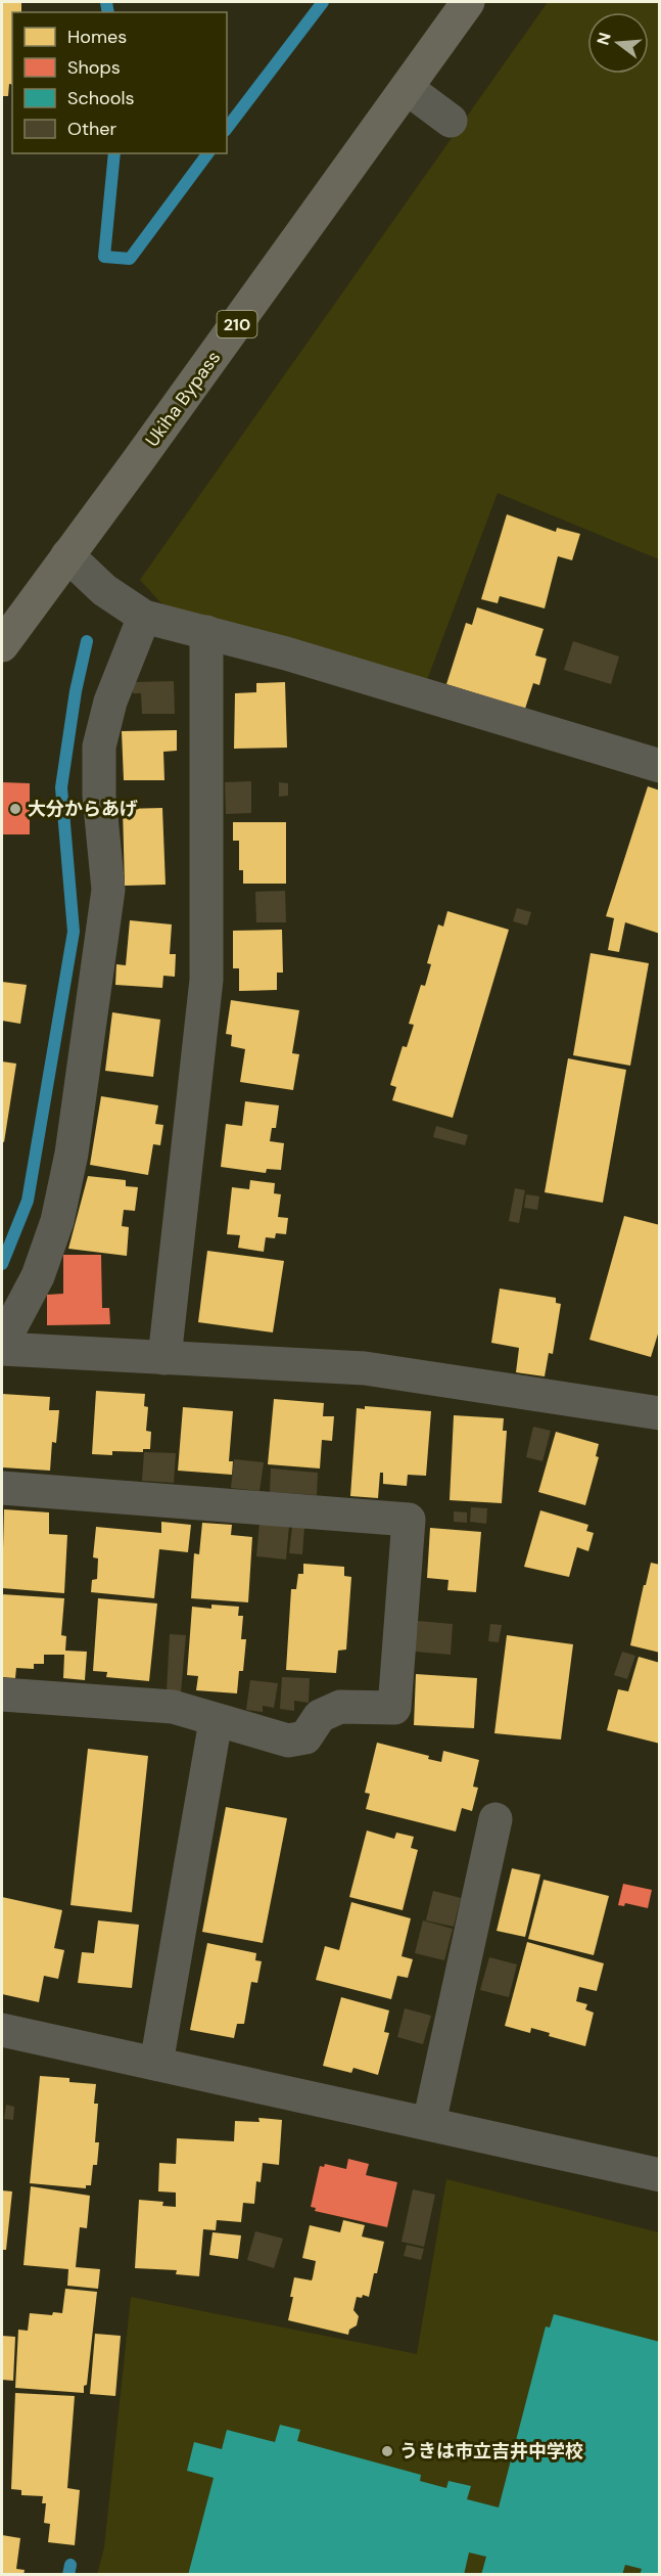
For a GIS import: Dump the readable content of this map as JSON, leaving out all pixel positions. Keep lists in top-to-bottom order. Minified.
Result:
{"streets":{"highway":["210","Ukiha Bypass"]},"places":["大分からあげ","うきは市立吉井中学校"],"legend":["Homes","Shops","Schools","Other"],"north":"left"}
